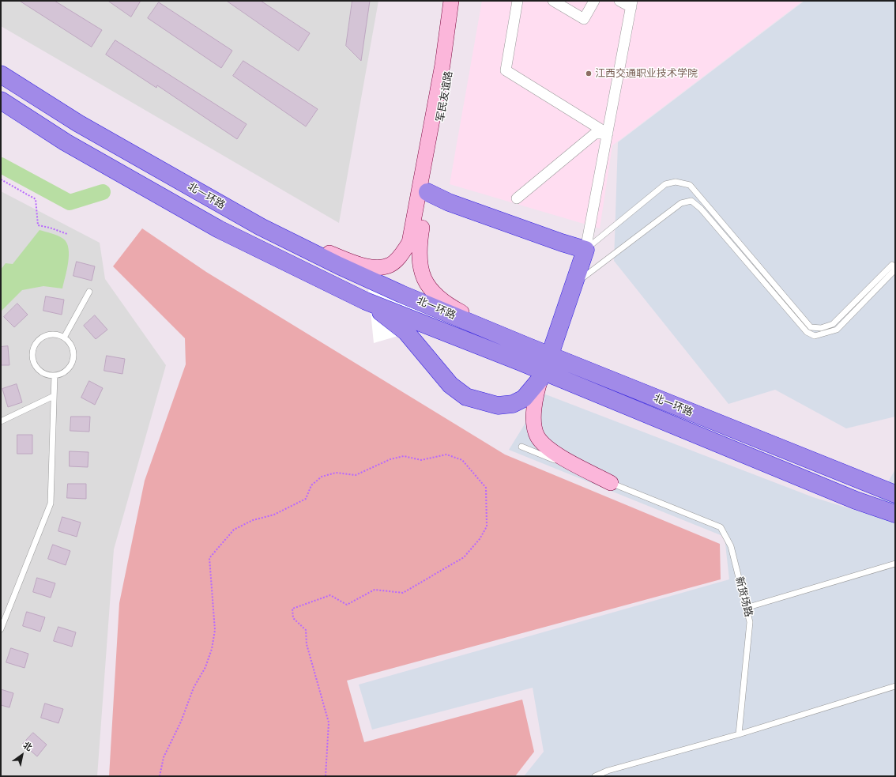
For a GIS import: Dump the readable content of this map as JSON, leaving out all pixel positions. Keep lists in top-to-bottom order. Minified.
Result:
{"streets":{"highway":["北一环路"],"street":["军民友谊路"],"lane":["新货场路"]},"places":["江西交通职业技术学院"],"north":"top right"}
